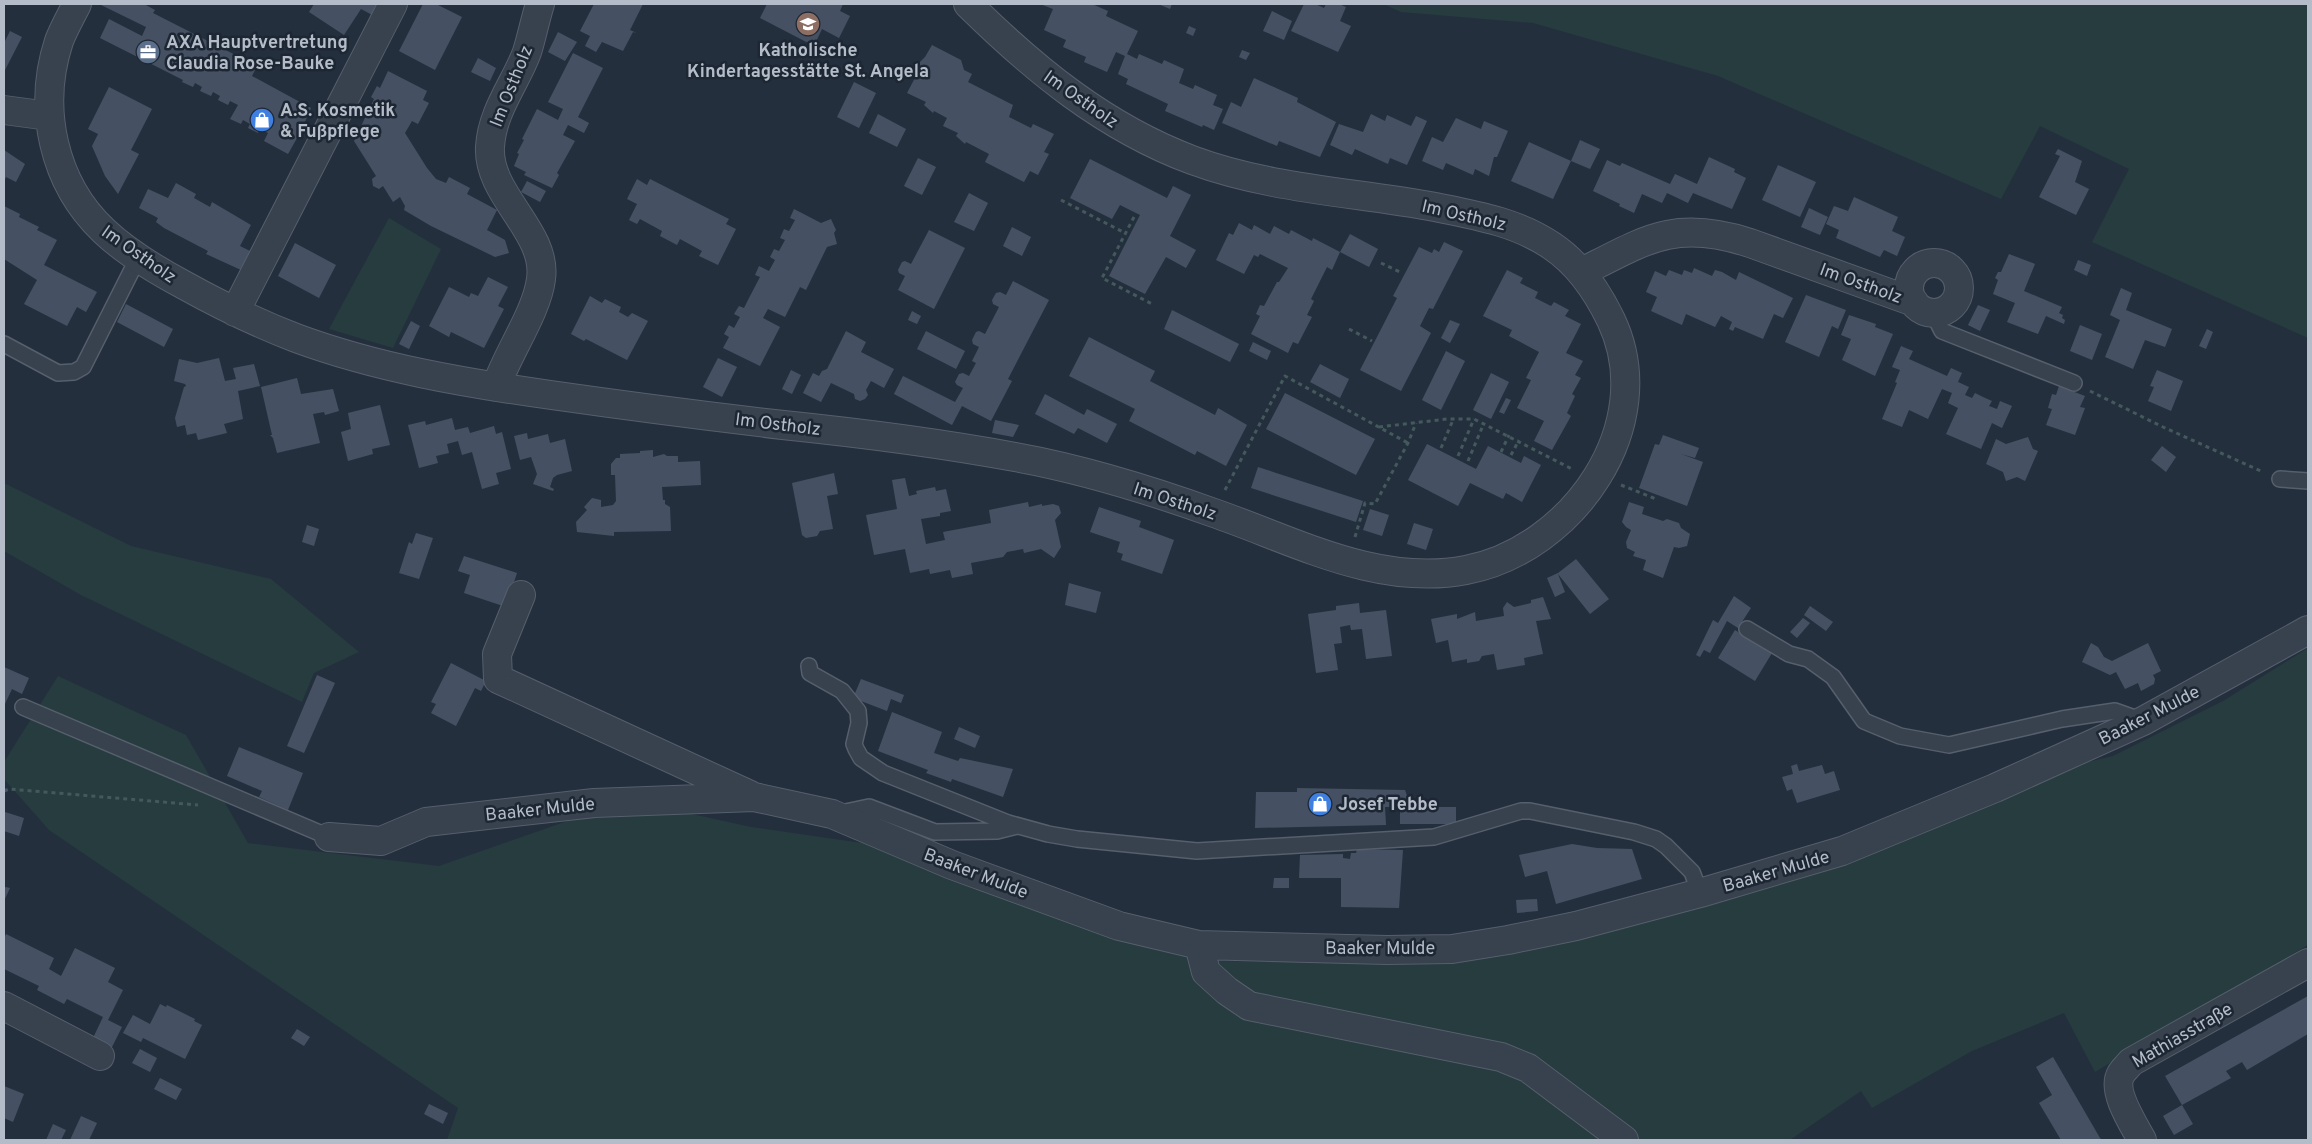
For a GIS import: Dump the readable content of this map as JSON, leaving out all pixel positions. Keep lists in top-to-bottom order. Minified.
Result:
{"streets":{"street":["Im Ostholz","Baaker Mulde","Mathiasstraße"]},"places":{"school or university":["Katholische Kindertagesstätte St. Angela"],"office":["AXA Hauptvertretung Claudia Rose-Bauke"],"shop":["A.S. Kosmetik & Fußpflege","Josef Tebbe"]}}
